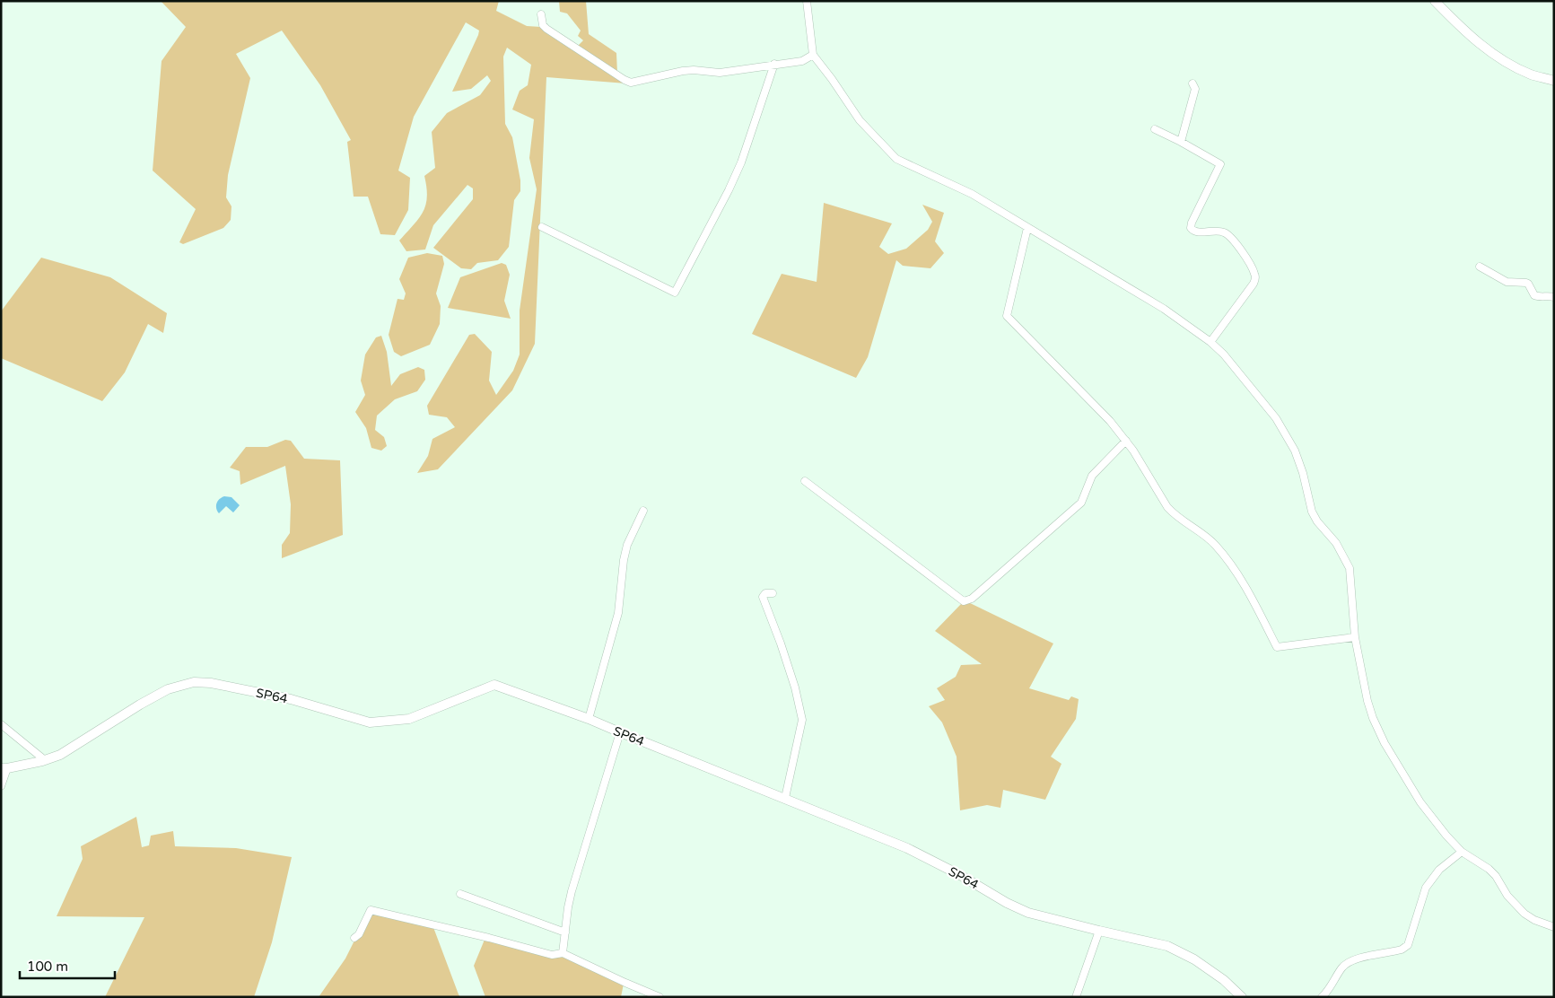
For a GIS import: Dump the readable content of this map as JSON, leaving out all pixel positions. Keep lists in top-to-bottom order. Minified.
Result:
{"streets":{"street":["SP64"]},"scale_bar":"100 m"}
